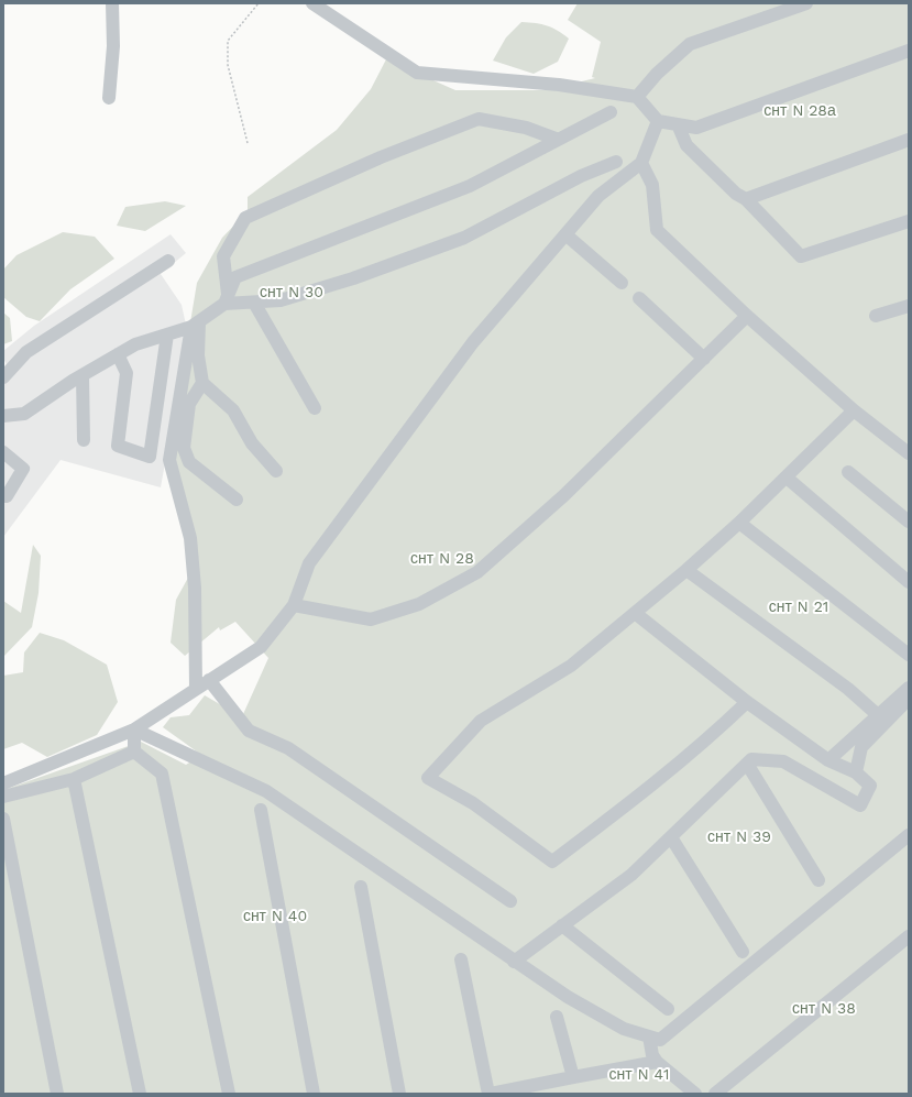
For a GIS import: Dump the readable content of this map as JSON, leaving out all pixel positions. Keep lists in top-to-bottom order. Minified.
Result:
{"parks":["снт N 28а","снт N 30","снт N 28","снт N 21","снт N 39","снт N 40","снт N 38","снт N 41"]}
